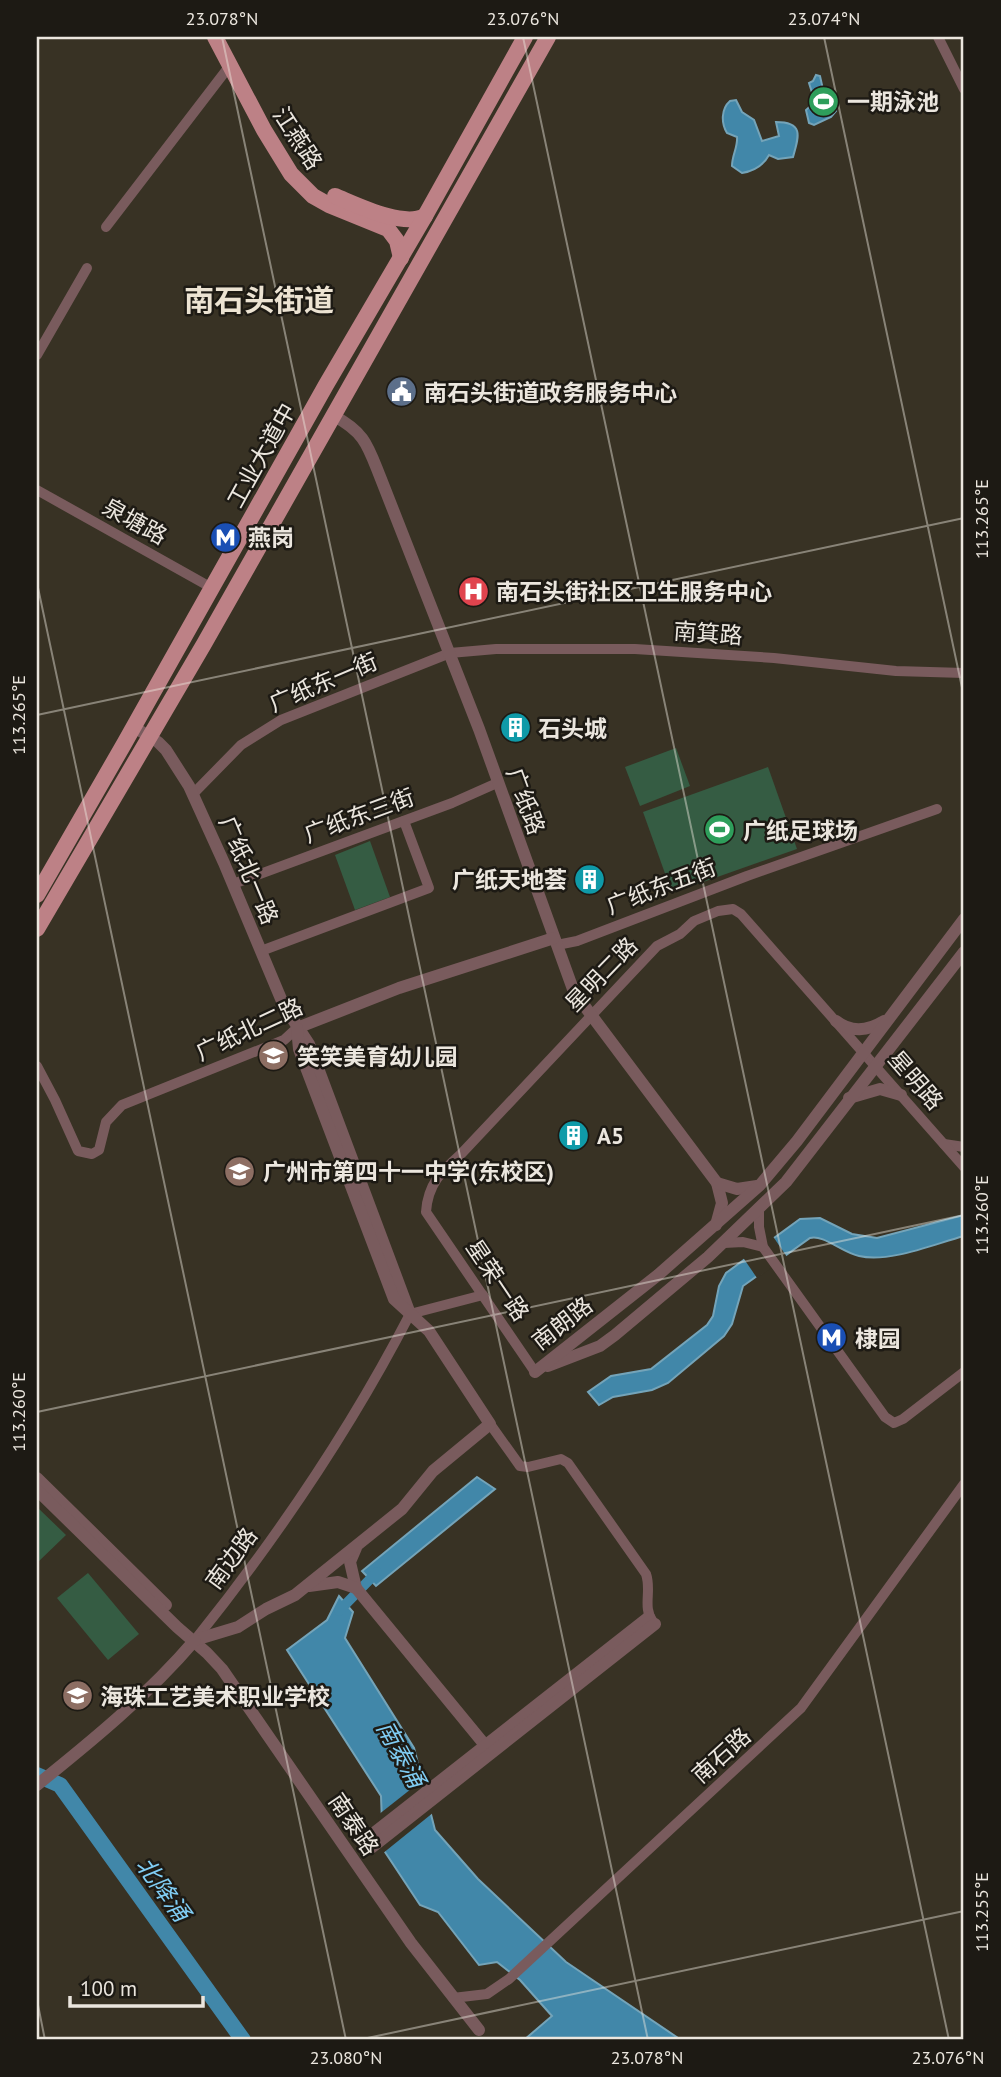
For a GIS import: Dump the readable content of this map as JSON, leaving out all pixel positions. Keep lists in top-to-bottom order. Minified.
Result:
{"streets":{"main road":["江燕路","工业大道中"],"street":["泉塘路","南箕路","广纸东一街","广纸路","广纸东三街","广纸北一路","广纸东五街","星明二路","广纸北二路","星明路","星荣一路","南朗路","南边路","南石路","南泰路"]},"crossings":[["江燕路","工业大道中"],["工业大道中","泉塘路"],["工业大道中","广纸北一路"],["南箕路","广纸东一街"],["南箕路","广纸路"],["广纸东一街","广纸路"],["广纸东一街","广纸北一路"],["广纸路","广纸东三街"],["广纸路","广纸东五街"],["广纸路","星明二路"],["广纸路","广纸北二路"],["广纸东三街","广纸北一路"],["广纸北一路","广纸北二路"],["广纸北一路","南边路"],["广纸东五街","广纸北二路"],["星明二路","星明路"],["星明二路","星荣一路"],["星明二路","南朗路"],["星明路","南朗路"],["星荣一路","南朗路"],["南边路","南泰路"],["南石路","南泰路"]],"districts":["南石头街道"],"water":["南泰涌","北降涌"],"places":{"sports":["一期泳池","广纸足球场"],"public building":["南石头街道政务服务中心"],"metro station":["燕岗","棣园"],"hospital":["南石头街社区卫生服务中心"],"building":["石头城","广纸天地荟","A5"],"school or university":["笑笑美育幼儿园","广州市第四十一中学(东校区)","海珠工艺美术职业学校"]},"scale_bar":"100 m","coordinates":["23.078°N","23.076°N","23.074°N","113.265°E","113.260°E","113.255°E","23.080°N"]}
